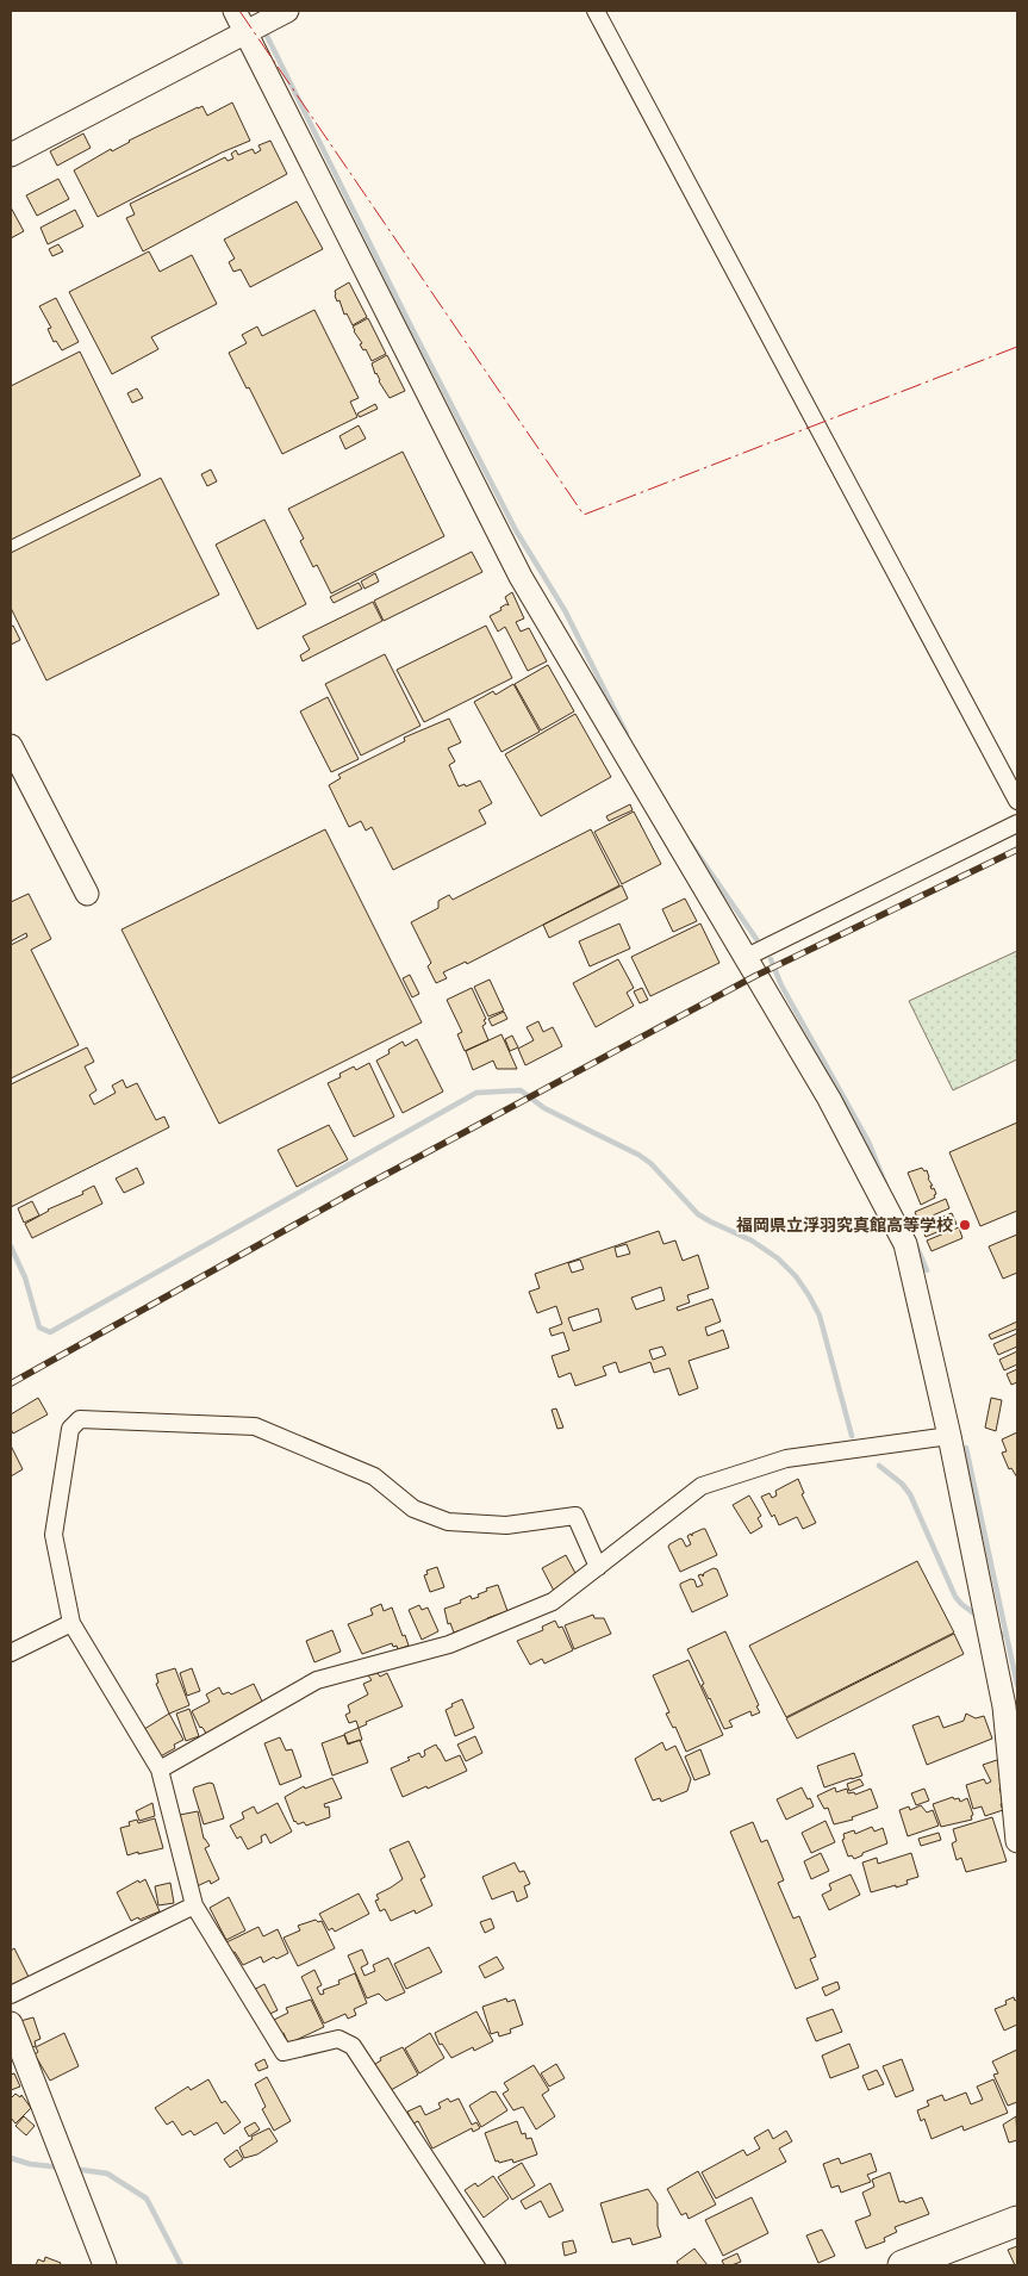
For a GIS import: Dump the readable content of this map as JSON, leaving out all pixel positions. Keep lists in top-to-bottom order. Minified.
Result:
{"places":["福岡県立浮羽究真館高等学校"]}
